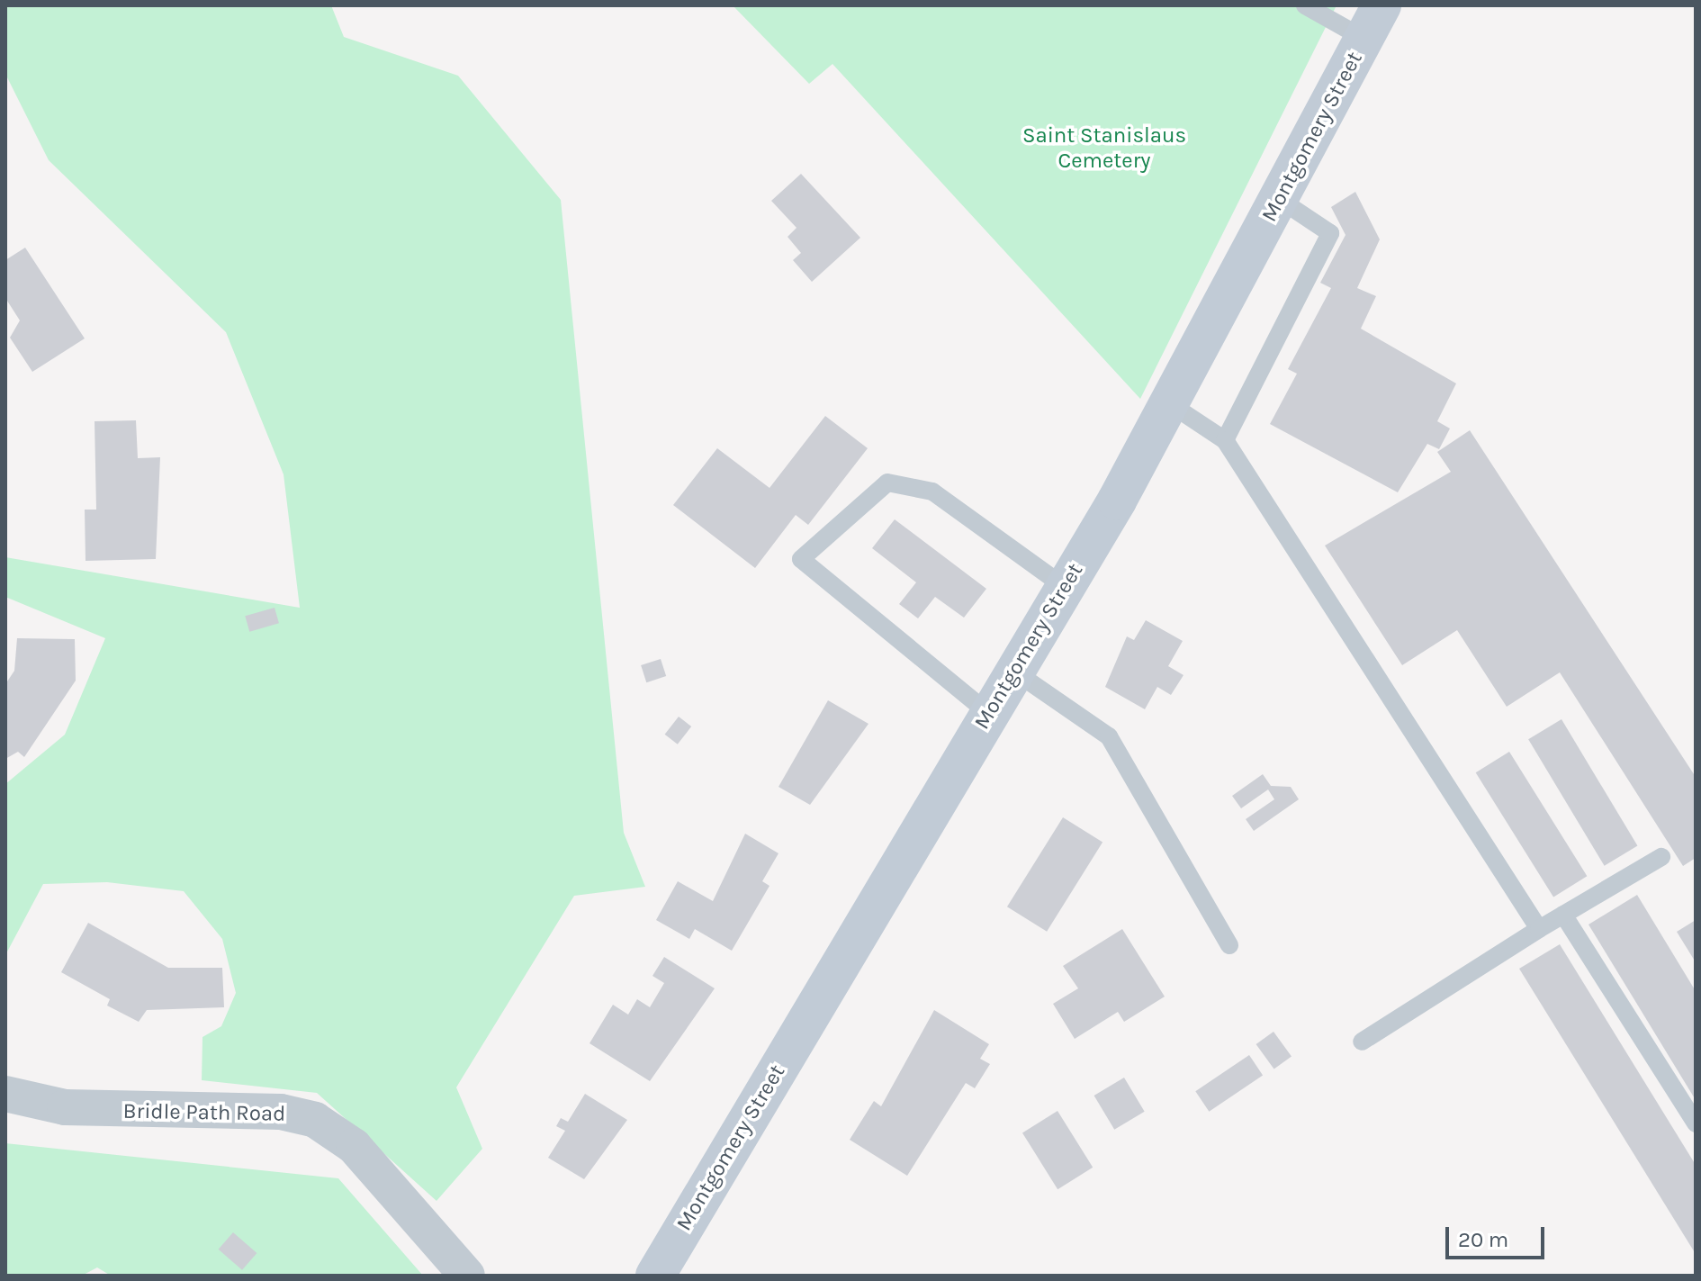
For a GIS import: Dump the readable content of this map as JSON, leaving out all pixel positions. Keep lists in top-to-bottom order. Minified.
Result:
{"streets":{"main road":["Montgomery Street"],"street":["Bridle Path Road"]},"parks":["Saint Stanislaus Cemetery"],"scale_bar":"20 m"}
